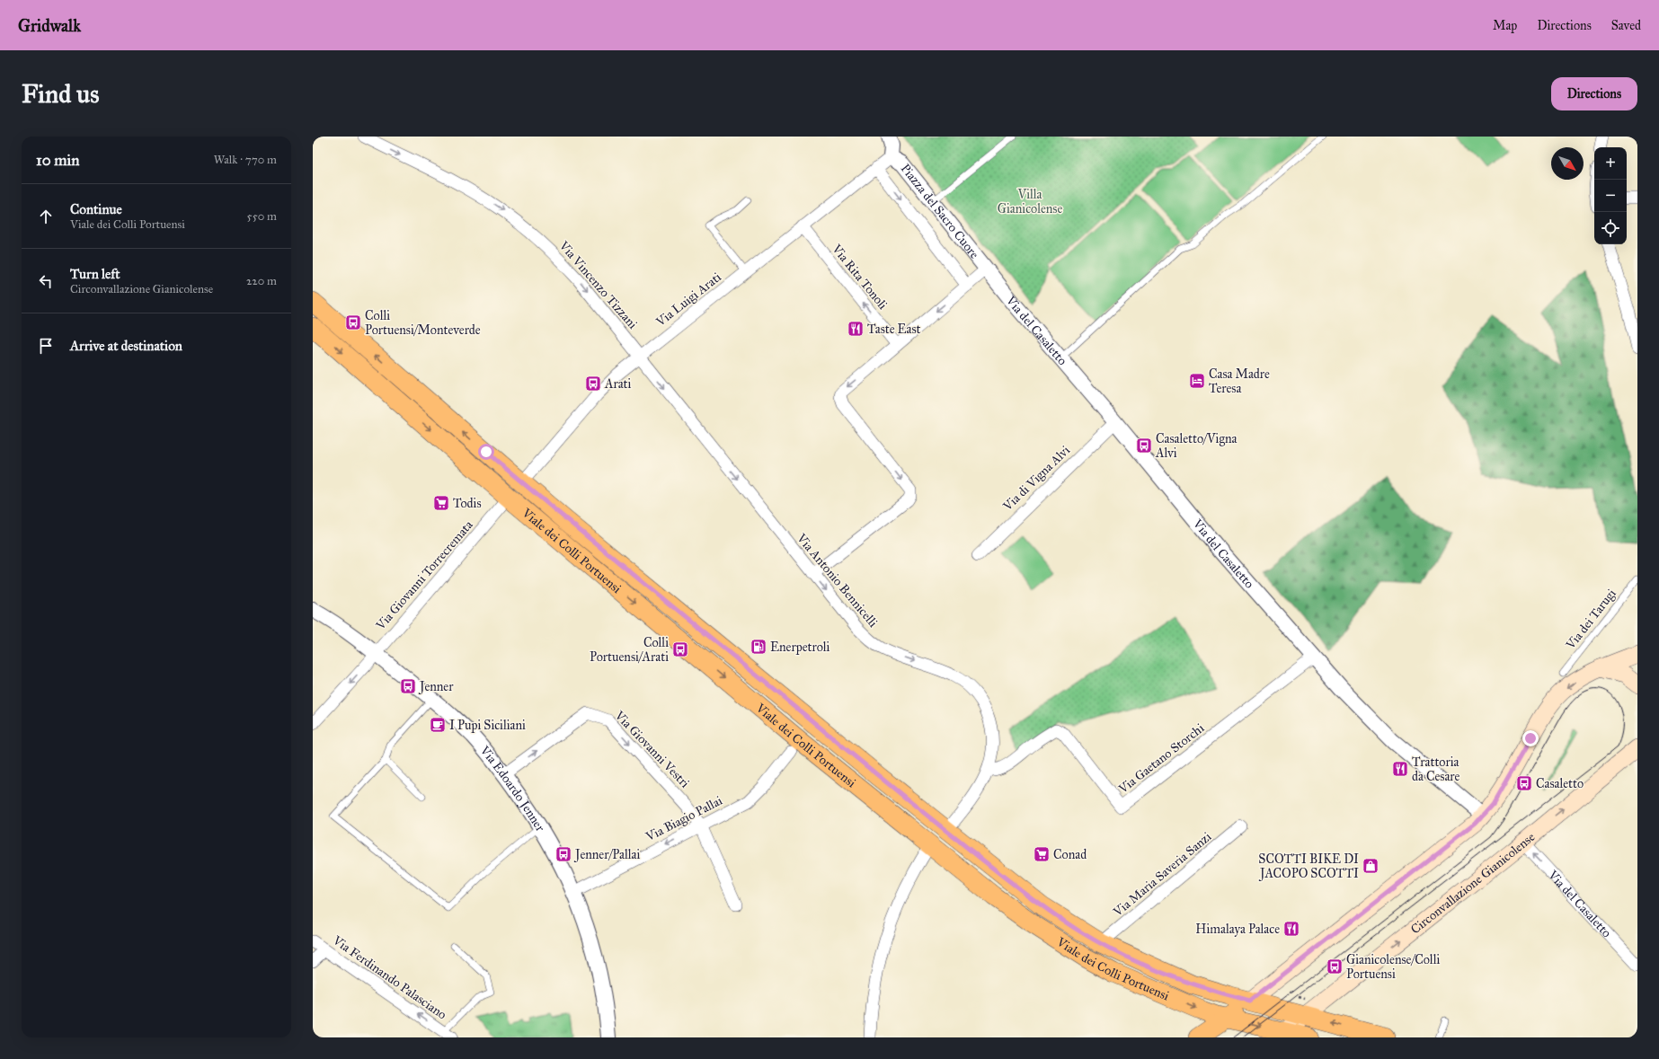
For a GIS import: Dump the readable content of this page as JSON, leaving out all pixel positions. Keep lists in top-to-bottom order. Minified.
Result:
{"streets":{"main road":["Viale dei Colli Portuensi","Circonvallazione Gianicolense"],"street":["Piazza del Sacro Cuore","Via Rita Tonoli","Via Vincenzo Tizzani","Via Luigi Arati","Via del Casaletto","Via di Vigna Alvi","Via Giovanni Torrecremata","Via Antonio Bennicelli","Via Giovanni Vestri","Via Gaetano Storchi","Via Edoardo Jenner","Via Biagio Pallai","Via Maria Saveria Sanzi","Via Ferdinando Palasciano"],"lane":["Via dei Tarugi"]},"crossings":[["Piazza del Sacro Cuore","Via Luigi Arati"],["Piazza del Sacro Cuore","Via del Casaletto"],["Via Rita Tonoli","Via Luigi Arati"],["Via Vincenzo Tizzani","Via Luigi Arati"],["Via Vincenzo Tizzani","Via Antonio Bennicelli"],["Via Luigi Arati","Viale dei Colli Portuensi"],["Via Luigi Arati","Via Antonio Bennicelli"],["Via del Casaletto","Via di Vigna Alvi"],["Via del Casaletto","Circonvallazione Gianicolense"],["Viale dei Colli Portuensi","Via Giovanni Torrecremata"],["Viale dei Colli Portuensi","Via Antonio Bennicelli"],["Viale dei Colli Portuensi","Via Maria Saveria Sanzi"],["Via Giovanni Torrecremata","Via Edoardo Jenner"],["Via Antonio Bennicelli","Via Gaetano Storchi"],["Via Giovanni Vestri","Via Edoardo Jenner"],["Via Giovanni Vestri","Via Biagio Pallai"],["Via Edoardo Jenner","Via Biagio Pallai"]],"one_way":["Via Rita Tonoli","Via Vincenzo Tizzani","Via Antonio Bennicelli","Via Biagio Pallai","Via Ferdinando Palasciano"],"parks":["Villa Gianicolense"],"places":{"bus stop":["Colli Portuensi/Monteverde","Arati","Casaletto/Vigna Alvi","Colli Portuensi/Arati","Jenner","Casaletto","Jenner/Pallai","Gianicolense/Colli Portuensi"],"restaurant":["Taste East","Trattoria da Cesare","Himalaya Palace"],"hotel":["Casa Madre Teresa"],"supermarket":["Todis","Conad"],"fuel station":["Enerpetroli"],"cafe":["I Pupi Siciliani"],"shop":["SCOTTI BIKE DI JACOPO SCOTTI"]},"north":"bottom right","page":{"header":"Gridwalk","nav":["Map","Directions","Saved"],"buttons":"Directions","title":"Find us","heading":["10 min","Walk · 770 m"],"map_buttons":["+","−"],"list":[["Continue","Viale dei Colli Portuensi","550 m"],["Turn left","Circonvallazione Gianicolense","220 m"],"Arrive at destination"]}}
